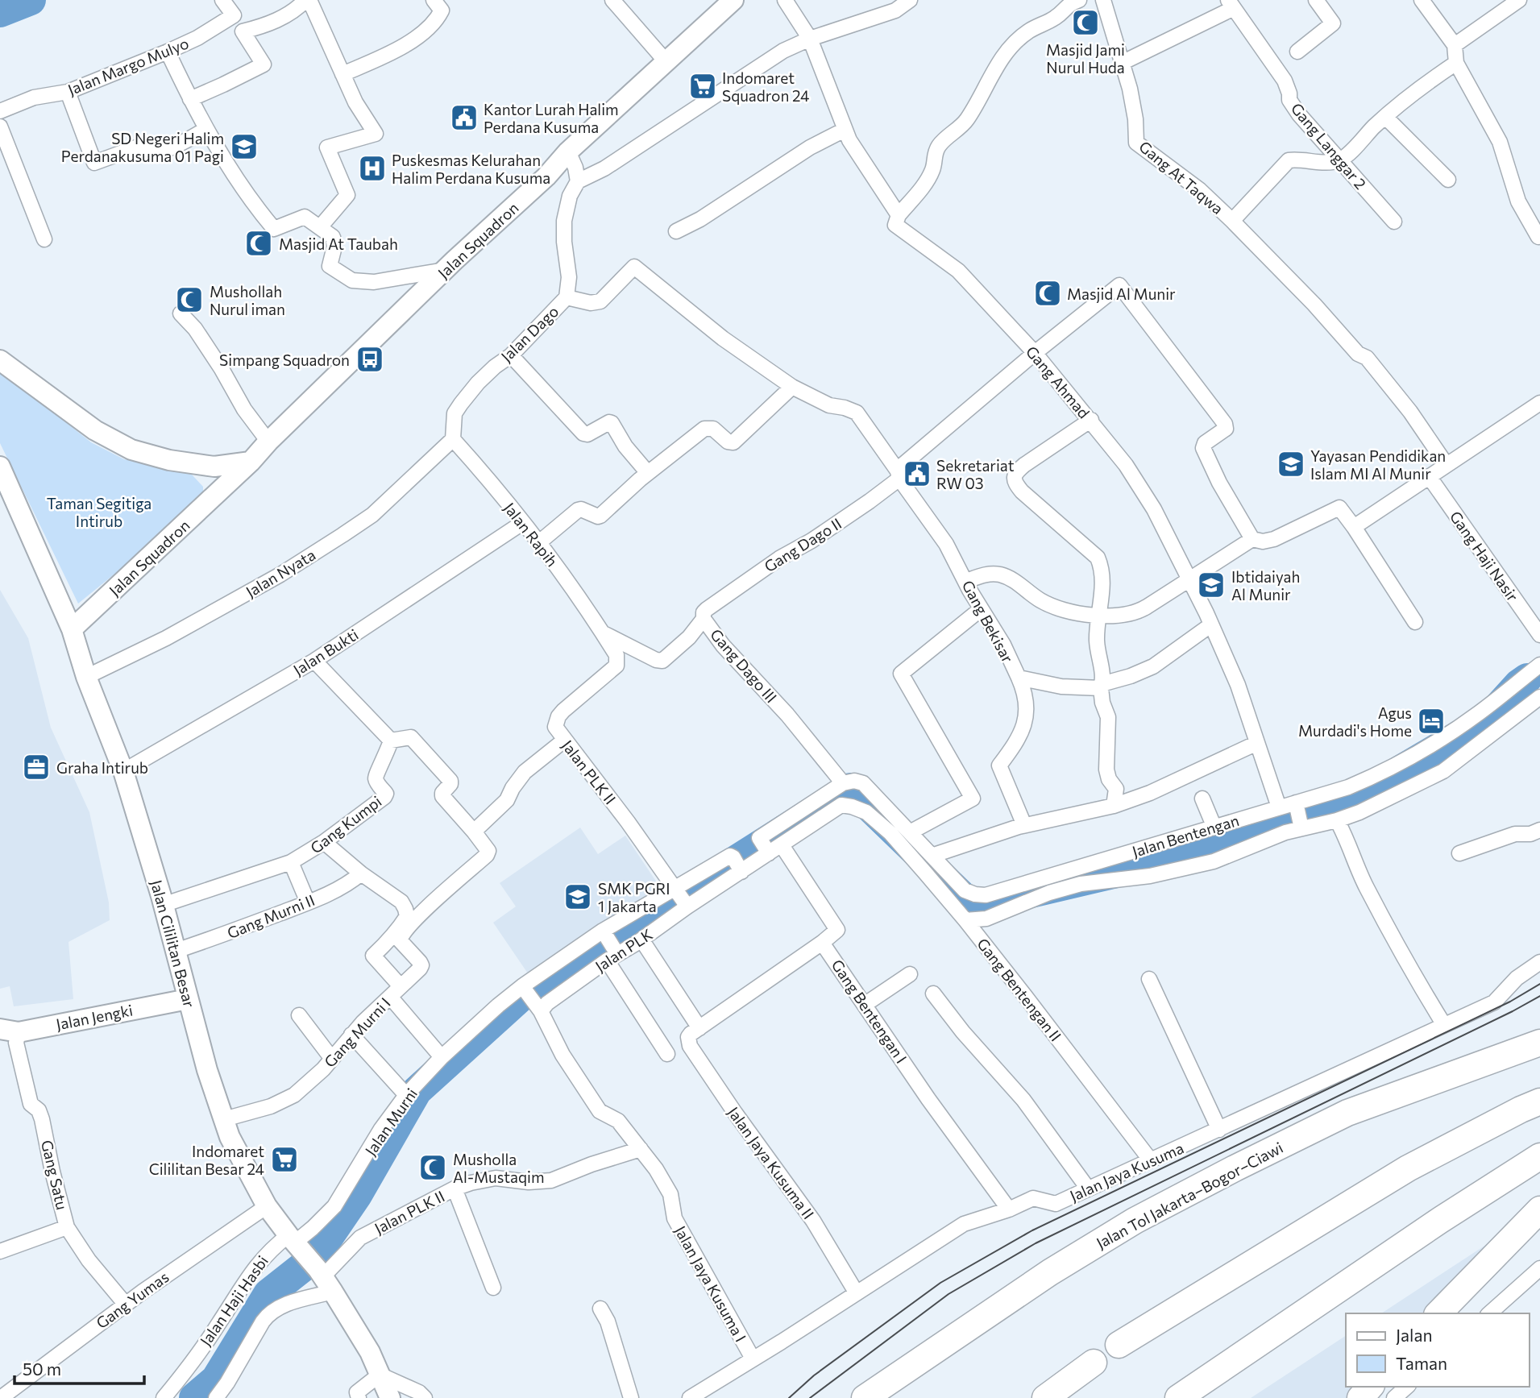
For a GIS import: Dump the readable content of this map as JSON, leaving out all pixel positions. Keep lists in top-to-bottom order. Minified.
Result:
{"streets":{"highway":["Jalan Tol Jakarta–Bogor–Ciawi"],"street":["Jalan Margo Mulyo","Gang Langgar 2","Gang At Taqwa","Jalan Squadron","Jalan Dago","Gang Ahmad","Jalan Rapih","Gang Dago II","Gang Haji Nasir","Jalan Nyata","Gang Bekisar","Jalan Bukti","Gang Dago III","Jalan PLK II","Gang Kumpi","Jalan Bentengan","Gang Murni II","Jalan Cililitan Besar","Jalan PLK","Gang Bentengan II","Gang Bentengan I","Jalan Jengki","Gang Murni I","Jalan Murni","Jalan Jaya Kusuma II","Jalan Jaya Kusuma","Gang Satu","Jalan Jaya Kusuma I","Gang Yumas","Jalan Haji Hasbi"]},"crossings":[["Gang Langgar 2","Gang At Taqwa"],["Jalan Squadron","Jalan Cililitan Besar"],["Jalan Dago","Jalan Rapih"],["Jalan Dago","Jalan Nyata"],["Jalan Dago","Gang Bekisar"],["Gang Ahmad","Gang Dago II"],["Gang Ahmad","Gang Bekisar"],["Gang Ahmad","Jalan Bentengan"],["Jalan Rapih","Jalan Nyata"],["Jalan Rapih","Jalan Bukti"],["Jalan Rapih","Gang Dago III"],["Jalan Rapih","Jalan PLK II"],["Gang Dago II","Gang Bekisar"],["Gang Dago II","Gang Dago III"],["Jalan Nyata","Jalan Cililitan Besar"],["Jalan Bukti","Jalan Cililitan Besar"],["Gang Dago III","Jalan PLK II"],["Gang Dago III","Jalan Bentengan"],["Gang Dago III","Jalan PLK"],["Jalan PLK II","Jalan Cililitan Besar"],["Jalan PLK II","Jalan PLK"],["Jalan PLK II","Jalan Jaya Kusuma I"],["Gang Kumpi","Jalan Cililitan Besar"],["Jalan Bentengan","Jalan PLK"],["Jalan Bentengan","Gang Bentengan II"],["Gang Murni II","Jalan Cililitan Besar"],["Jalan Cililitan Besar","Jalan Jengki"],["Jalan Cililitan Besar","Gang Murni I"],["Jalan Cililitan Besar","Jalan Murni"],["Jalan Cililitan Besar","Gang Yumas"],["Jalan Cililitan Besar","Jalan Haji Hasbi"],["Jalan PLK","Jalan Murni"],["Jalan PLK","Jalan Jaya Kusuma II"],["Gang Bentengan II","Jalan Jaya Kusuma"],["Gang Bentengan I","Jalan Jaya Kusuma II"],["Gang Bentengan I","Jalan Jaya Kusuma"],["Jalan Jengki","Gang Satu"],["Jalan Murni","Jalan Haji Hasbi"],["Jalan Jaya Kusuma II","Jalan Jaya Kusuma"],["Jalan Jaya Kusuma","Jalan Jaya Kusuma I"],["Gang Satu","Gang Yumas"]],"parks":["Taman Segitiga Intirub"],"places":{"mosque":["Masjid Jami Nurul Huda","Masjid At Taubah","Masjid Al Munir","Mushollah Nurul iman","Musholla Al-Mustaqim"],"supermarket":["Indomaret Squadron 24","Indomaret Cililitan Besar 24"],"public building":["Kantor Lurah Halim Perdana Kusuma","Sekretariat RW 03"],"school or university":["SD Negeri Halim Perdanakusuma 01 Pagi","Yayasan Pendidikan Islam MI Al Munir","Ibtidaiyah Al Munir","SMK PGRI 1 Jakarta"],"hospital":["Puskesmas Kelurahan Halim Perdana Kusuma"],"bus stop":["Simpang Squadron"],"hotel":["Agus Murdadi's Home"],"office":["Graha Intirub"]},"legend":["Jalan","Taman"],"scale_bar":"50 m"}
